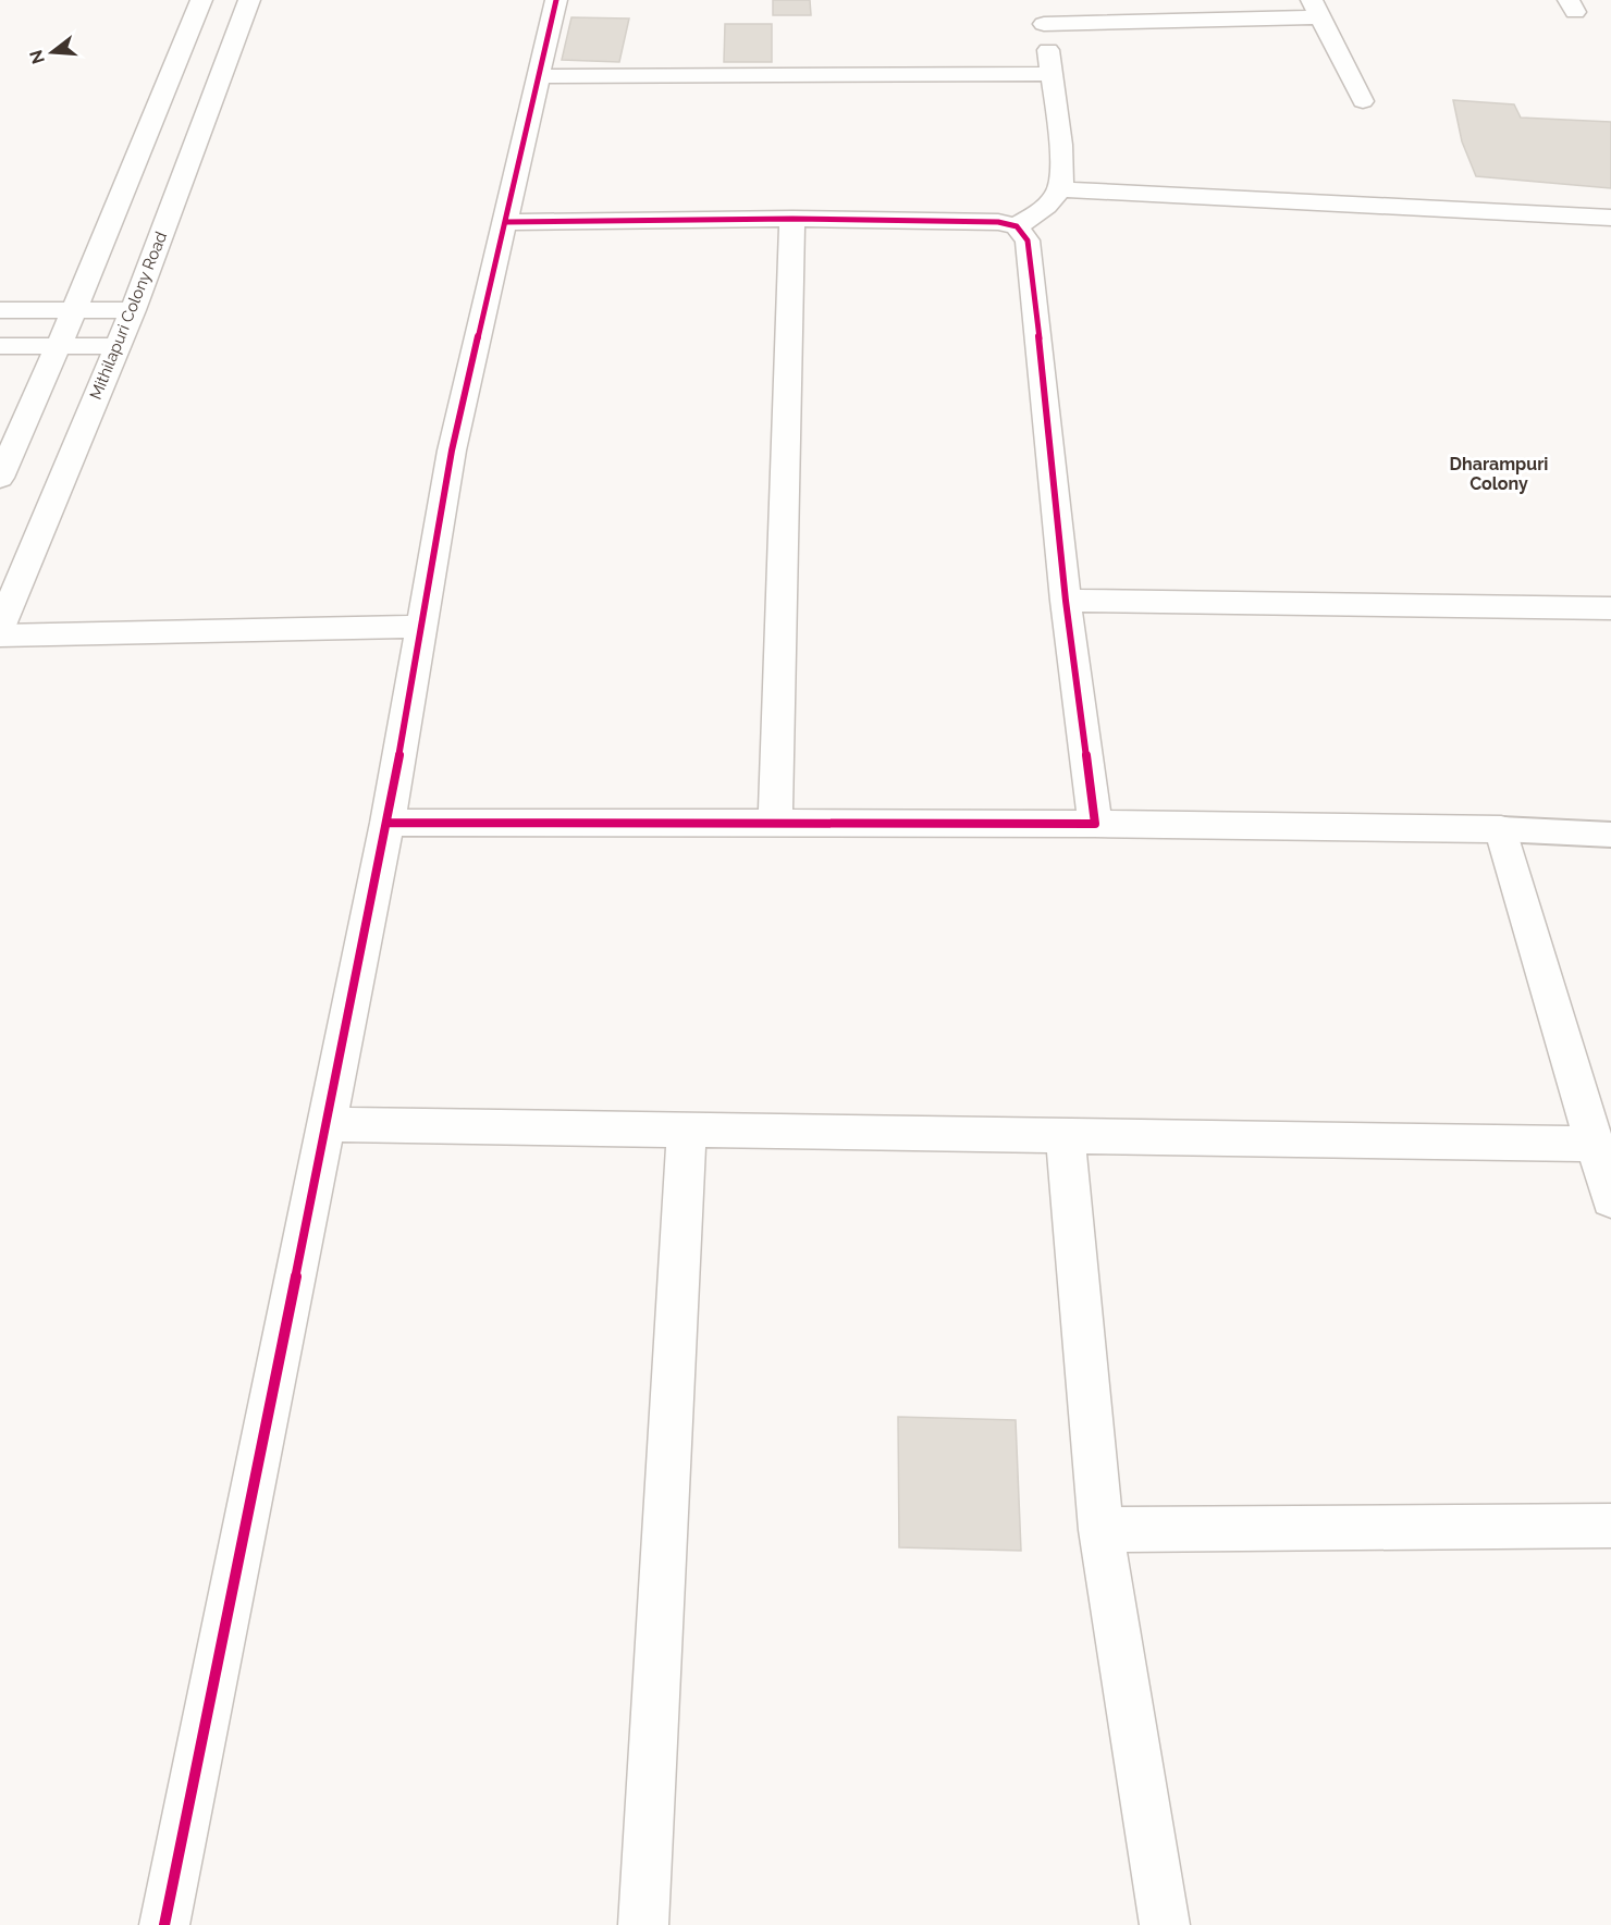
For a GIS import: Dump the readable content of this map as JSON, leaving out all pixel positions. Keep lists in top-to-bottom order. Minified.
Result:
{"streets":{"street":["Mithilapuri Colony Road"]},"districts":["Dharampuri Colony"],"north":"left"}
